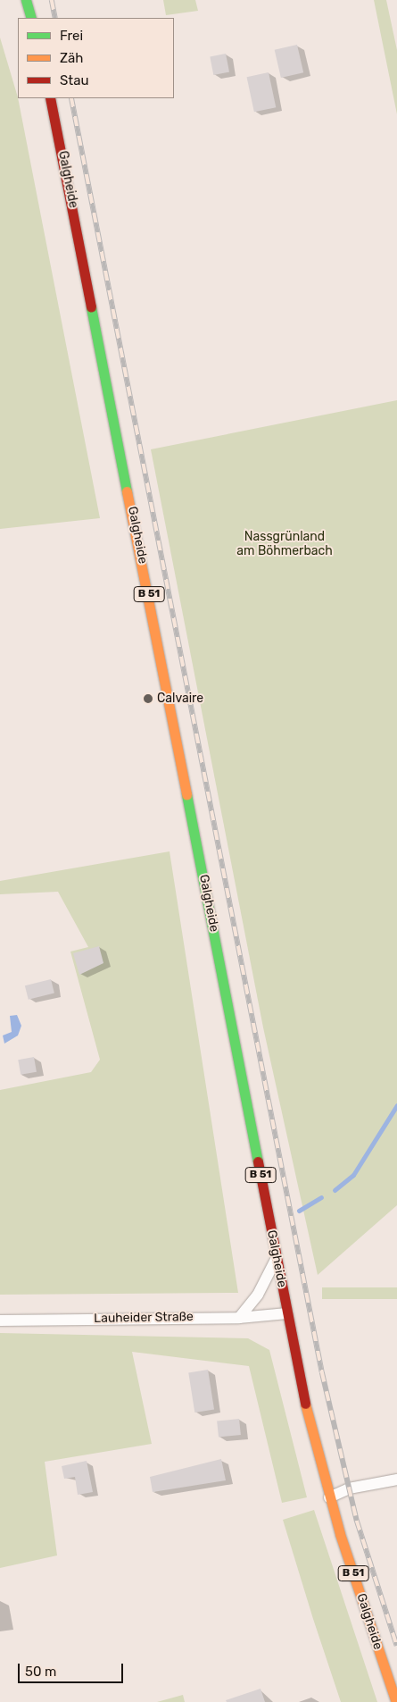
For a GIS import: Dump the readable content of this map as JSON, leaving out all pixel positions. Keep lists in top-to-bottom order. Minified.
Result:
{"streets":{"main road":["Galgheide","B 51"],"street":["Lauheider Straße"]},"crossings":[["Galgheide","Lauheider Straße"]],"parks":["Nassgrünland am Böhmerbach"],"places":["Calvaire"],"legend":["Frei","Zäh","Stau"],"scale_bar":"50 m"}
